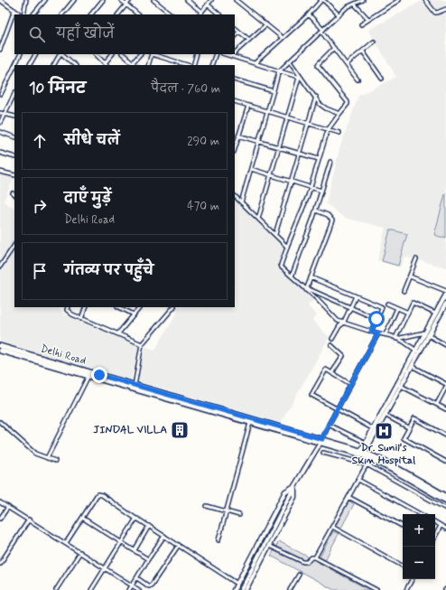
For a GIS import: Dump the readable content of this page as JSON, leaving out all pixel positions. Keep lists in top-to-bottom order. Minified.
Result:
{"streets":{"main road":["Delhi Road"]},"places":{"building":["JINDAL VILLA"],"hospital":["Dr. Sunil's Skin Hospital"]},"page":{"search":"यहाँ खोजें","heading":["10 मिनट","पैदल · 760 m"],"list":[["सीधे चलें","290 m"],["दाएँ मुड़ें","Delhi Road","470 m"],"गंतव्य पर पहुँचे"],"map_buttons":["+","−"]}}
